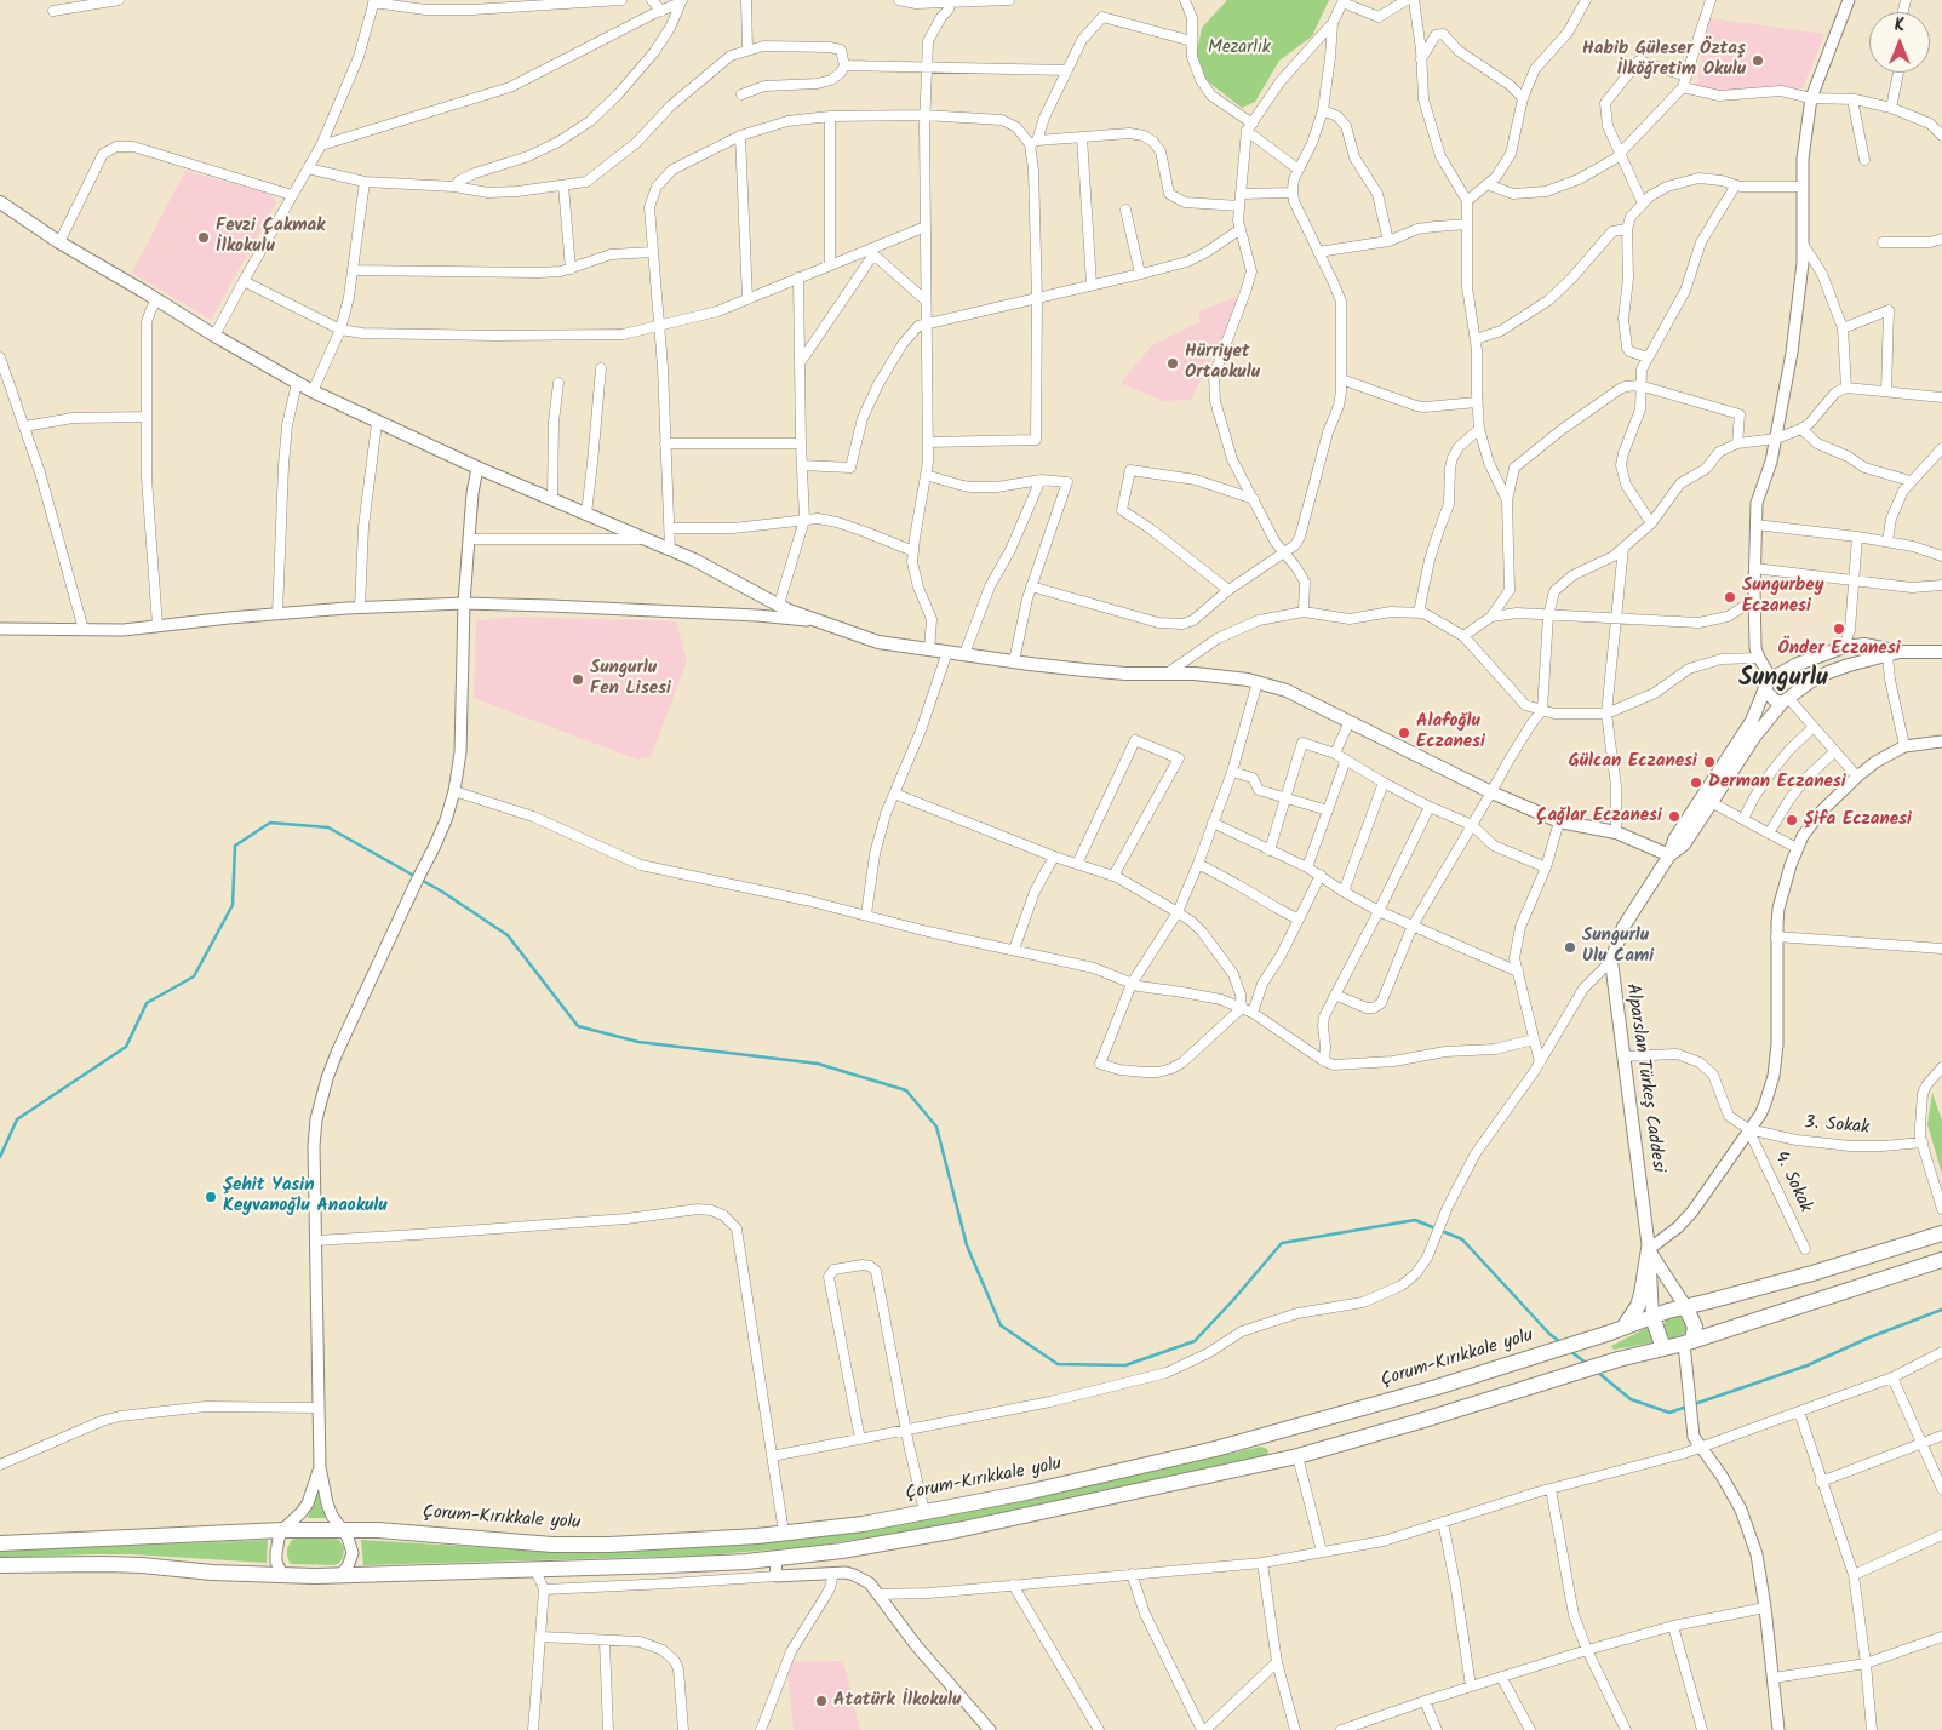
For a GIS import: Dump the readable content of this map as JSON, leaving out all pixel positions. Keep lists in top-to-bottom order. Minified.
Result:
{"streets":{"highway":["Çorum-Kırıkkale yolu"],"main road":["Alparslan Türkeş Caddesi"],"street":["3. Sokak","4. Sokak"]},"crossings":[["Alparslan Türkeş Caddesi","Çorum-Kırıkkale yolu"],["3. Sokak","4. Sokak"]],"districts":["Sungurlu"],"parks":["Mezarlık"],"places":["Habib Güleser Öztaş İlköğretim Okulu","Fevzi Çakmak İlkokulu","Hürriyet Ortaokulu","Sungurbey Eczanesi","Önder Eczanesi","Sungurlu Fen Lisesi","Alafoğlu Eczanesi","Gülcan Eczanesi","Derman Eczanesi","Çağlar Eczanesi","Şifa Eczanesi","Sungurlu Ulu Cami","Şehit Yasin Keyvanoğlu Anaokulu","Atatürk İlkokulu"],"north":"top"}
